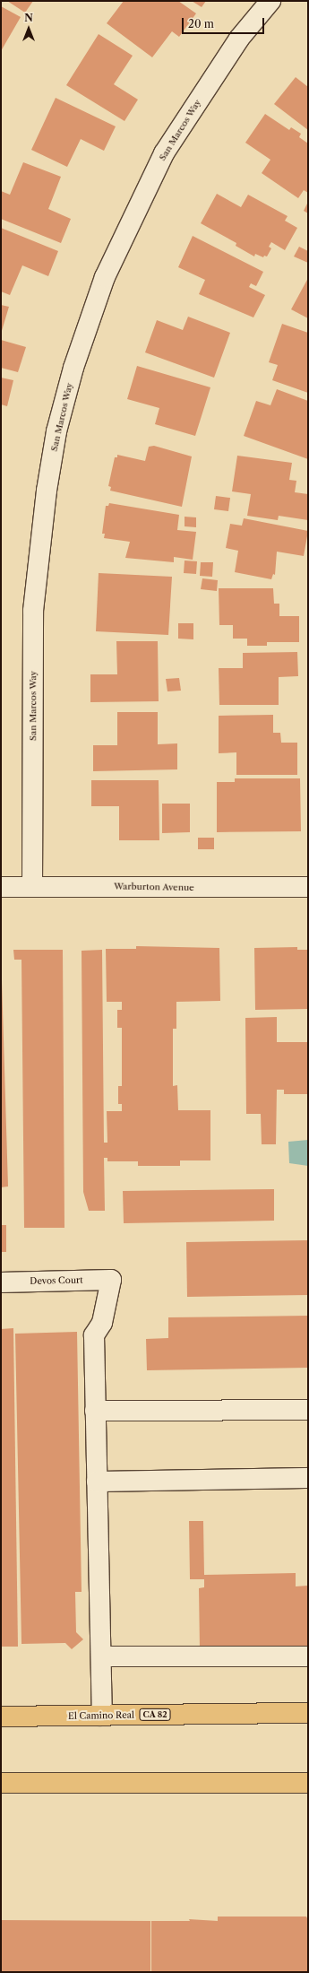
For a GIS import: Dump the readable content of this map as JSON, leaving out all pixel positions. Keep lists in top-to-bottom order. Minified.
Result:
{"streets":{"main road":["CA 82","El Camino Real"],"street":["San Marcos Way","Warburton Avenue","Devos Court"]},"crossings":[["San Marcos Way","Warburton Avenue"]],"scale_bar":"20 m","north":"top"}
